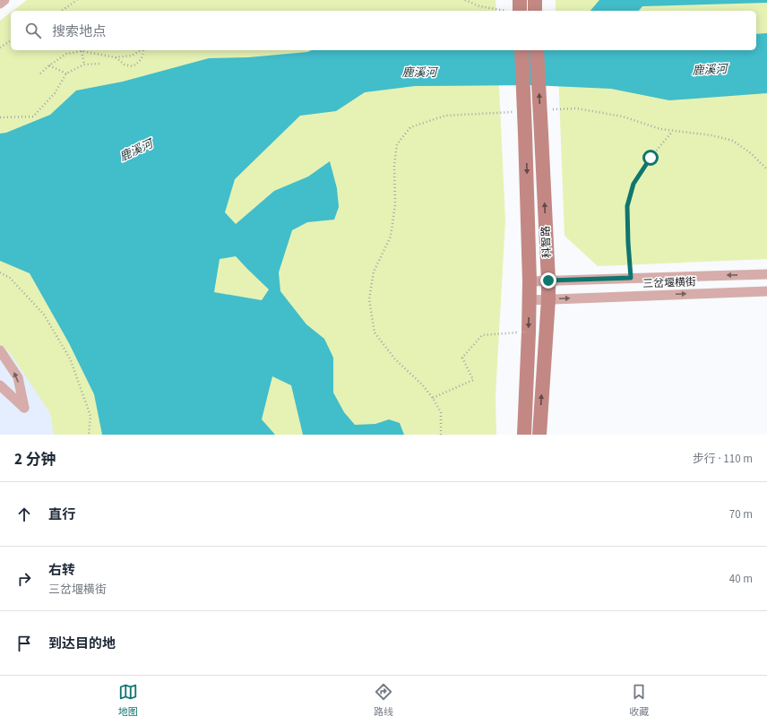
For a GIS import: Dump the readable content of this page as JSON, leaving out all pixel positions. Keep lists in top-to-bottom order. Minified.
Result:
{"streets":{"main road":["科智路"],"street":["三岔堰横街"]},"crossings":[["科智路","三岔堰横街"]],"water":["鹿溪河"],"page":{"search":"搜索地点","heading":["2 分钟","步行 · 110 m"],"list":[["直行","70 m"],["右转","三岔堰横街","40 m"],"到达目的地"],"nav":["地图","路线","收藏"]}}
